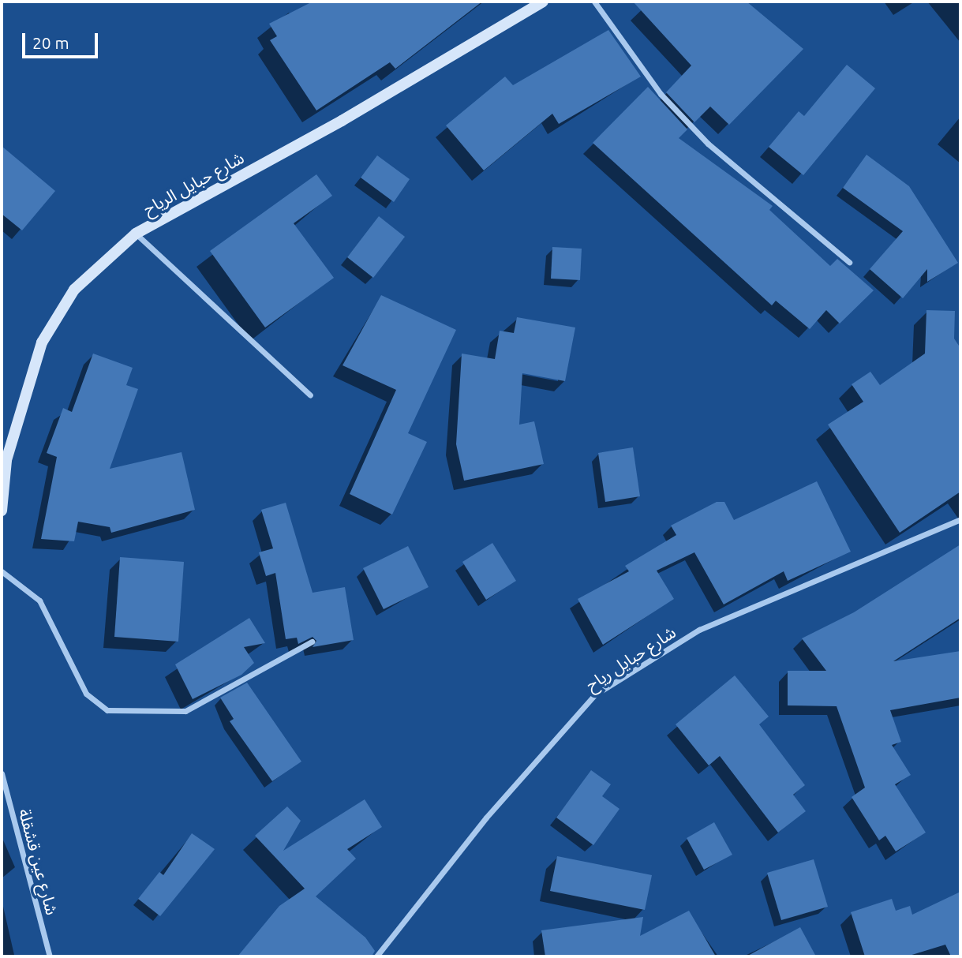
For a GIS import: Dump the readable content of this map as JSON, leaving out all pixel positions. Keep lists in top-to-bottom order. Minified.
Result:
{"streets":{"street":["شارع حبايل الرياح","شارع حبايل رياح","شارع عين قشقلة"]},"scale_bar":"20 m"}
